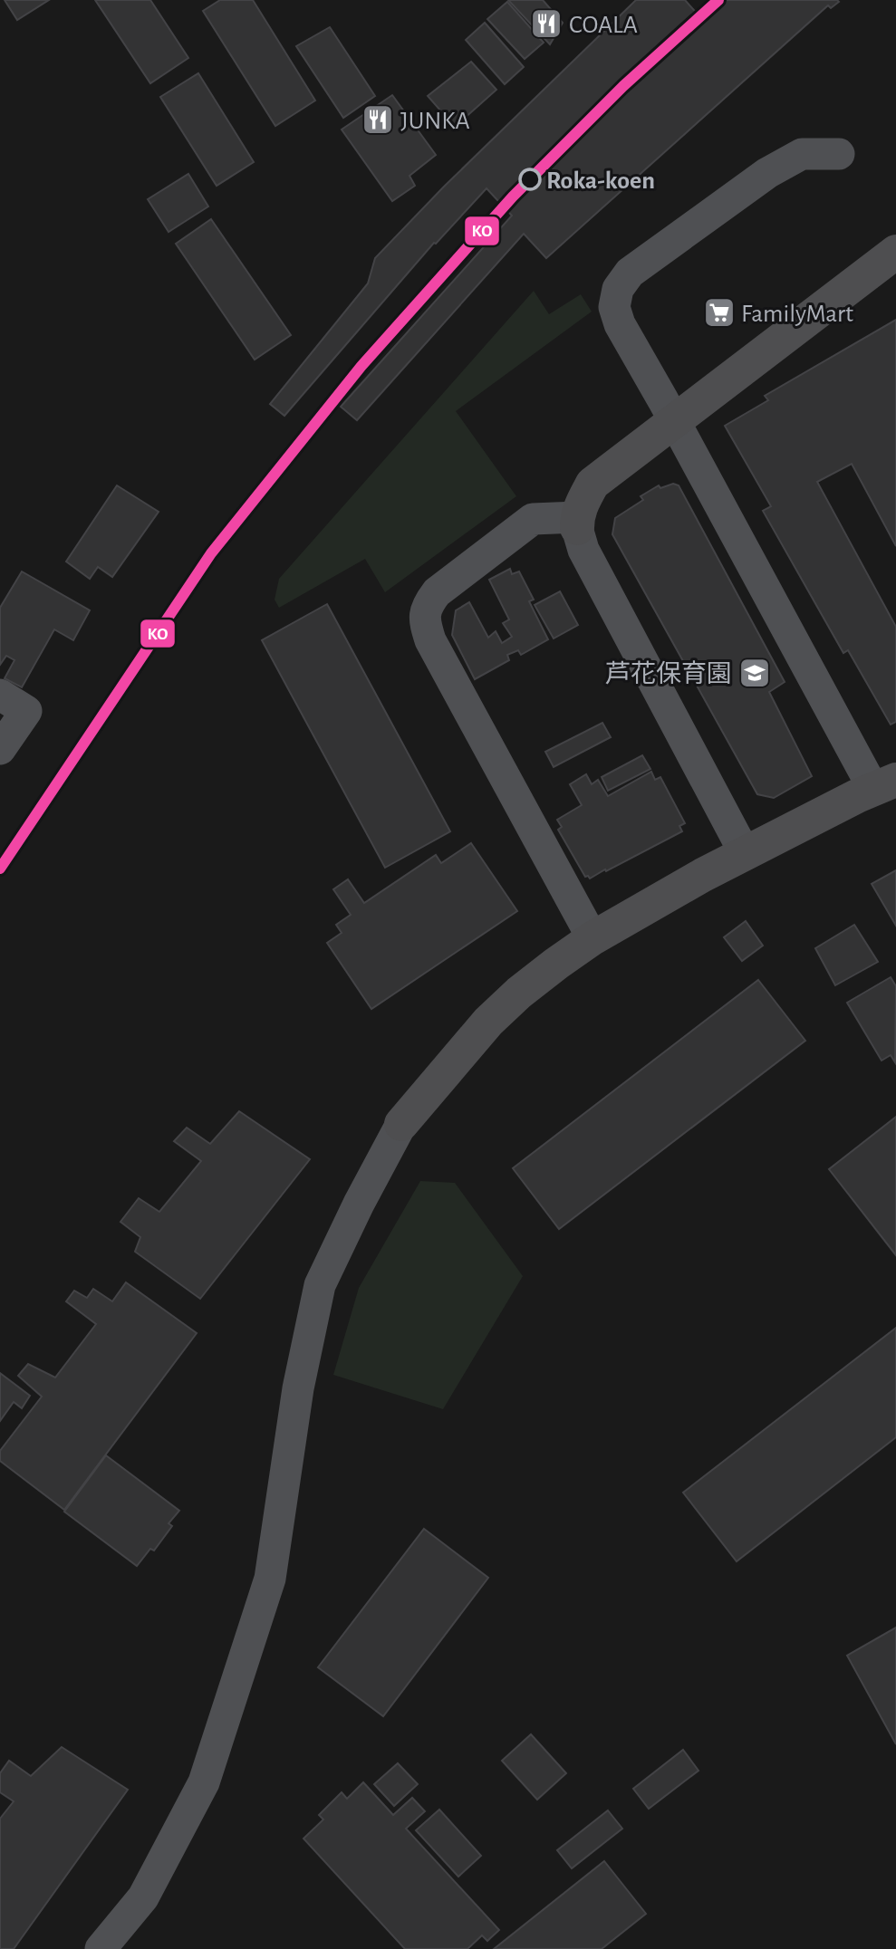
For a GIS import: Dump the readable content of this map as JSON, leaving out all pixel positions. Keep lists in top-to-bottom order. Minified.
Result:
{"places":{"restaurant":["COALA","JUNKA"],"other":["Roka-koen"],"supermarket":["FamilyMart"],"school or university":["芦花保育園"]},"lines":["transit line KO"]}
